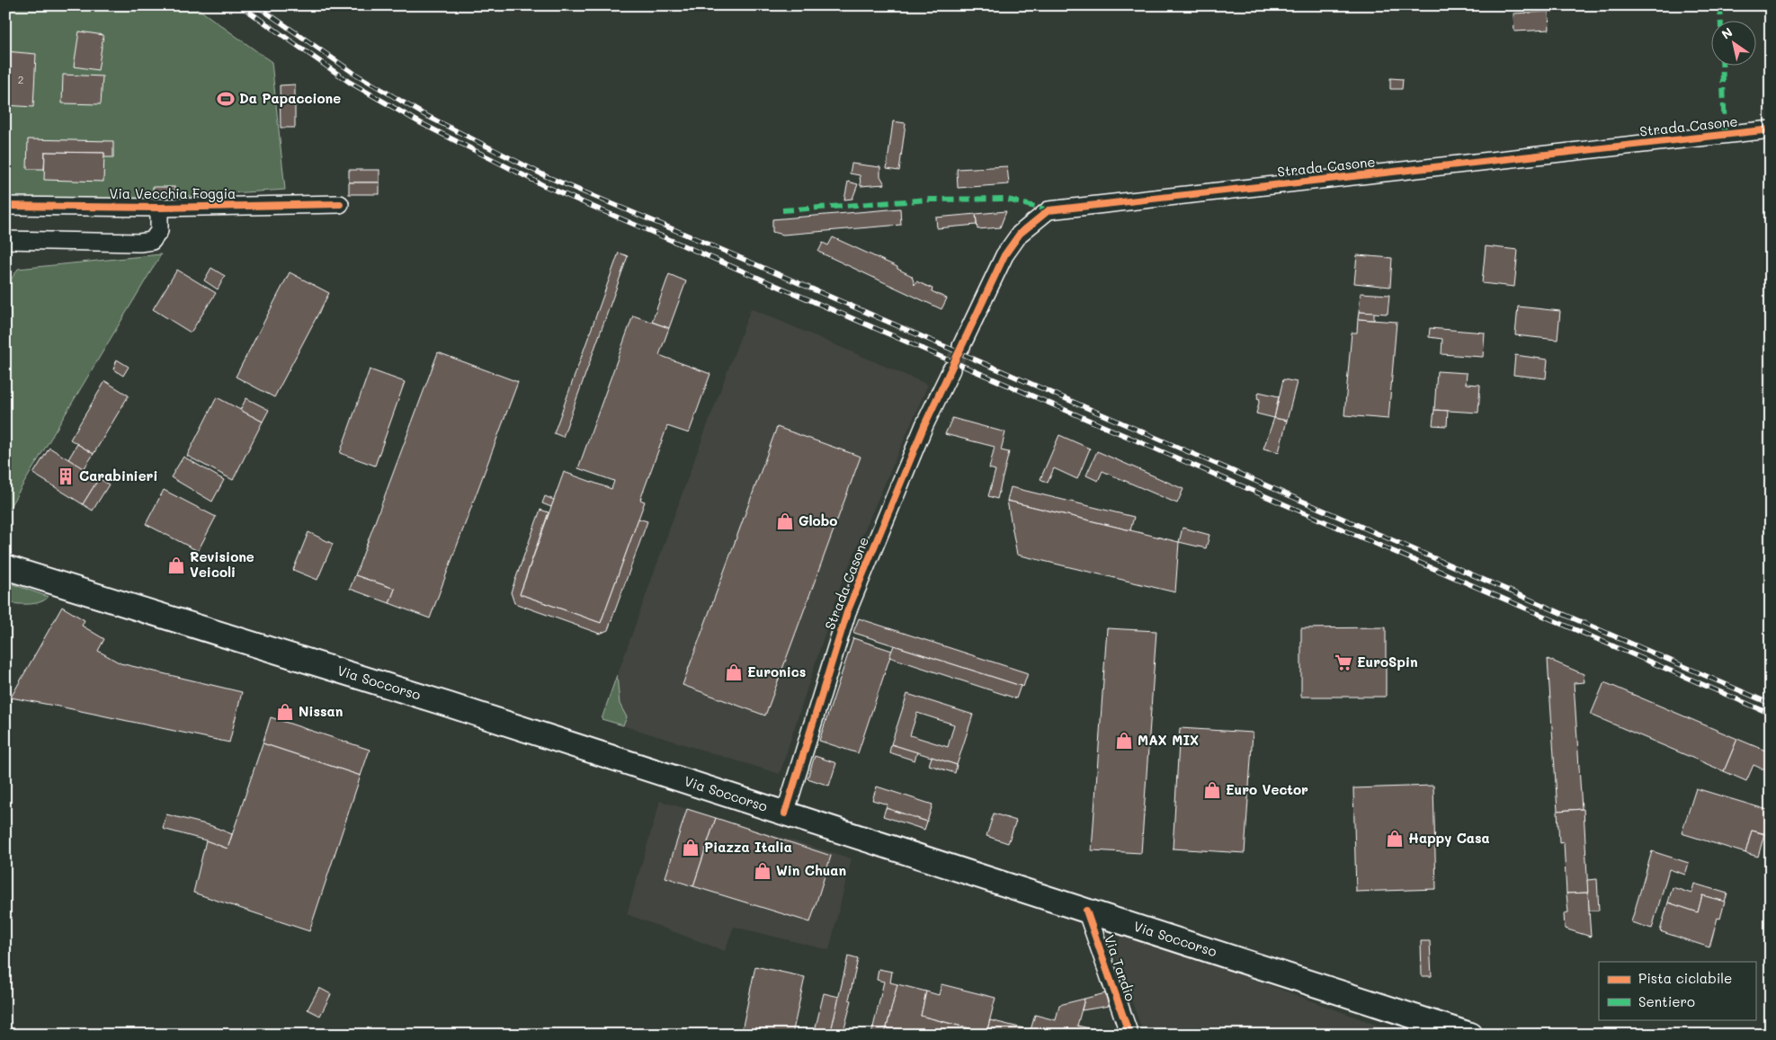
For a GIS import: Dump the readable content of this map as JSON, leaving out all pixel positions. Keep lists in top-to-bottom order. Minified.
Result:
{"streets":{"main road":["Via Soccorso"],"street":["Strada Casone","Via Vecchia Foggia","Via Tardio"]},"crossings":[["Strada Casone","Via Soccorso"],["Via Soccorso","Via Tardio"]],"places":{"sports":["Da Papaccione"],"building":["Carabinieri"],"shop":["Globo","Revisione Veicoli","Euronics","Nissan","MAX MIX","Euro Vector","Happy Casa","Piazza Italia","Win Chuan"],"supermarket":["EuroSpin"]},"house_numbers":["2"],"legend":["Pista ciclabile","Sentiero"],"north":"top left"}
